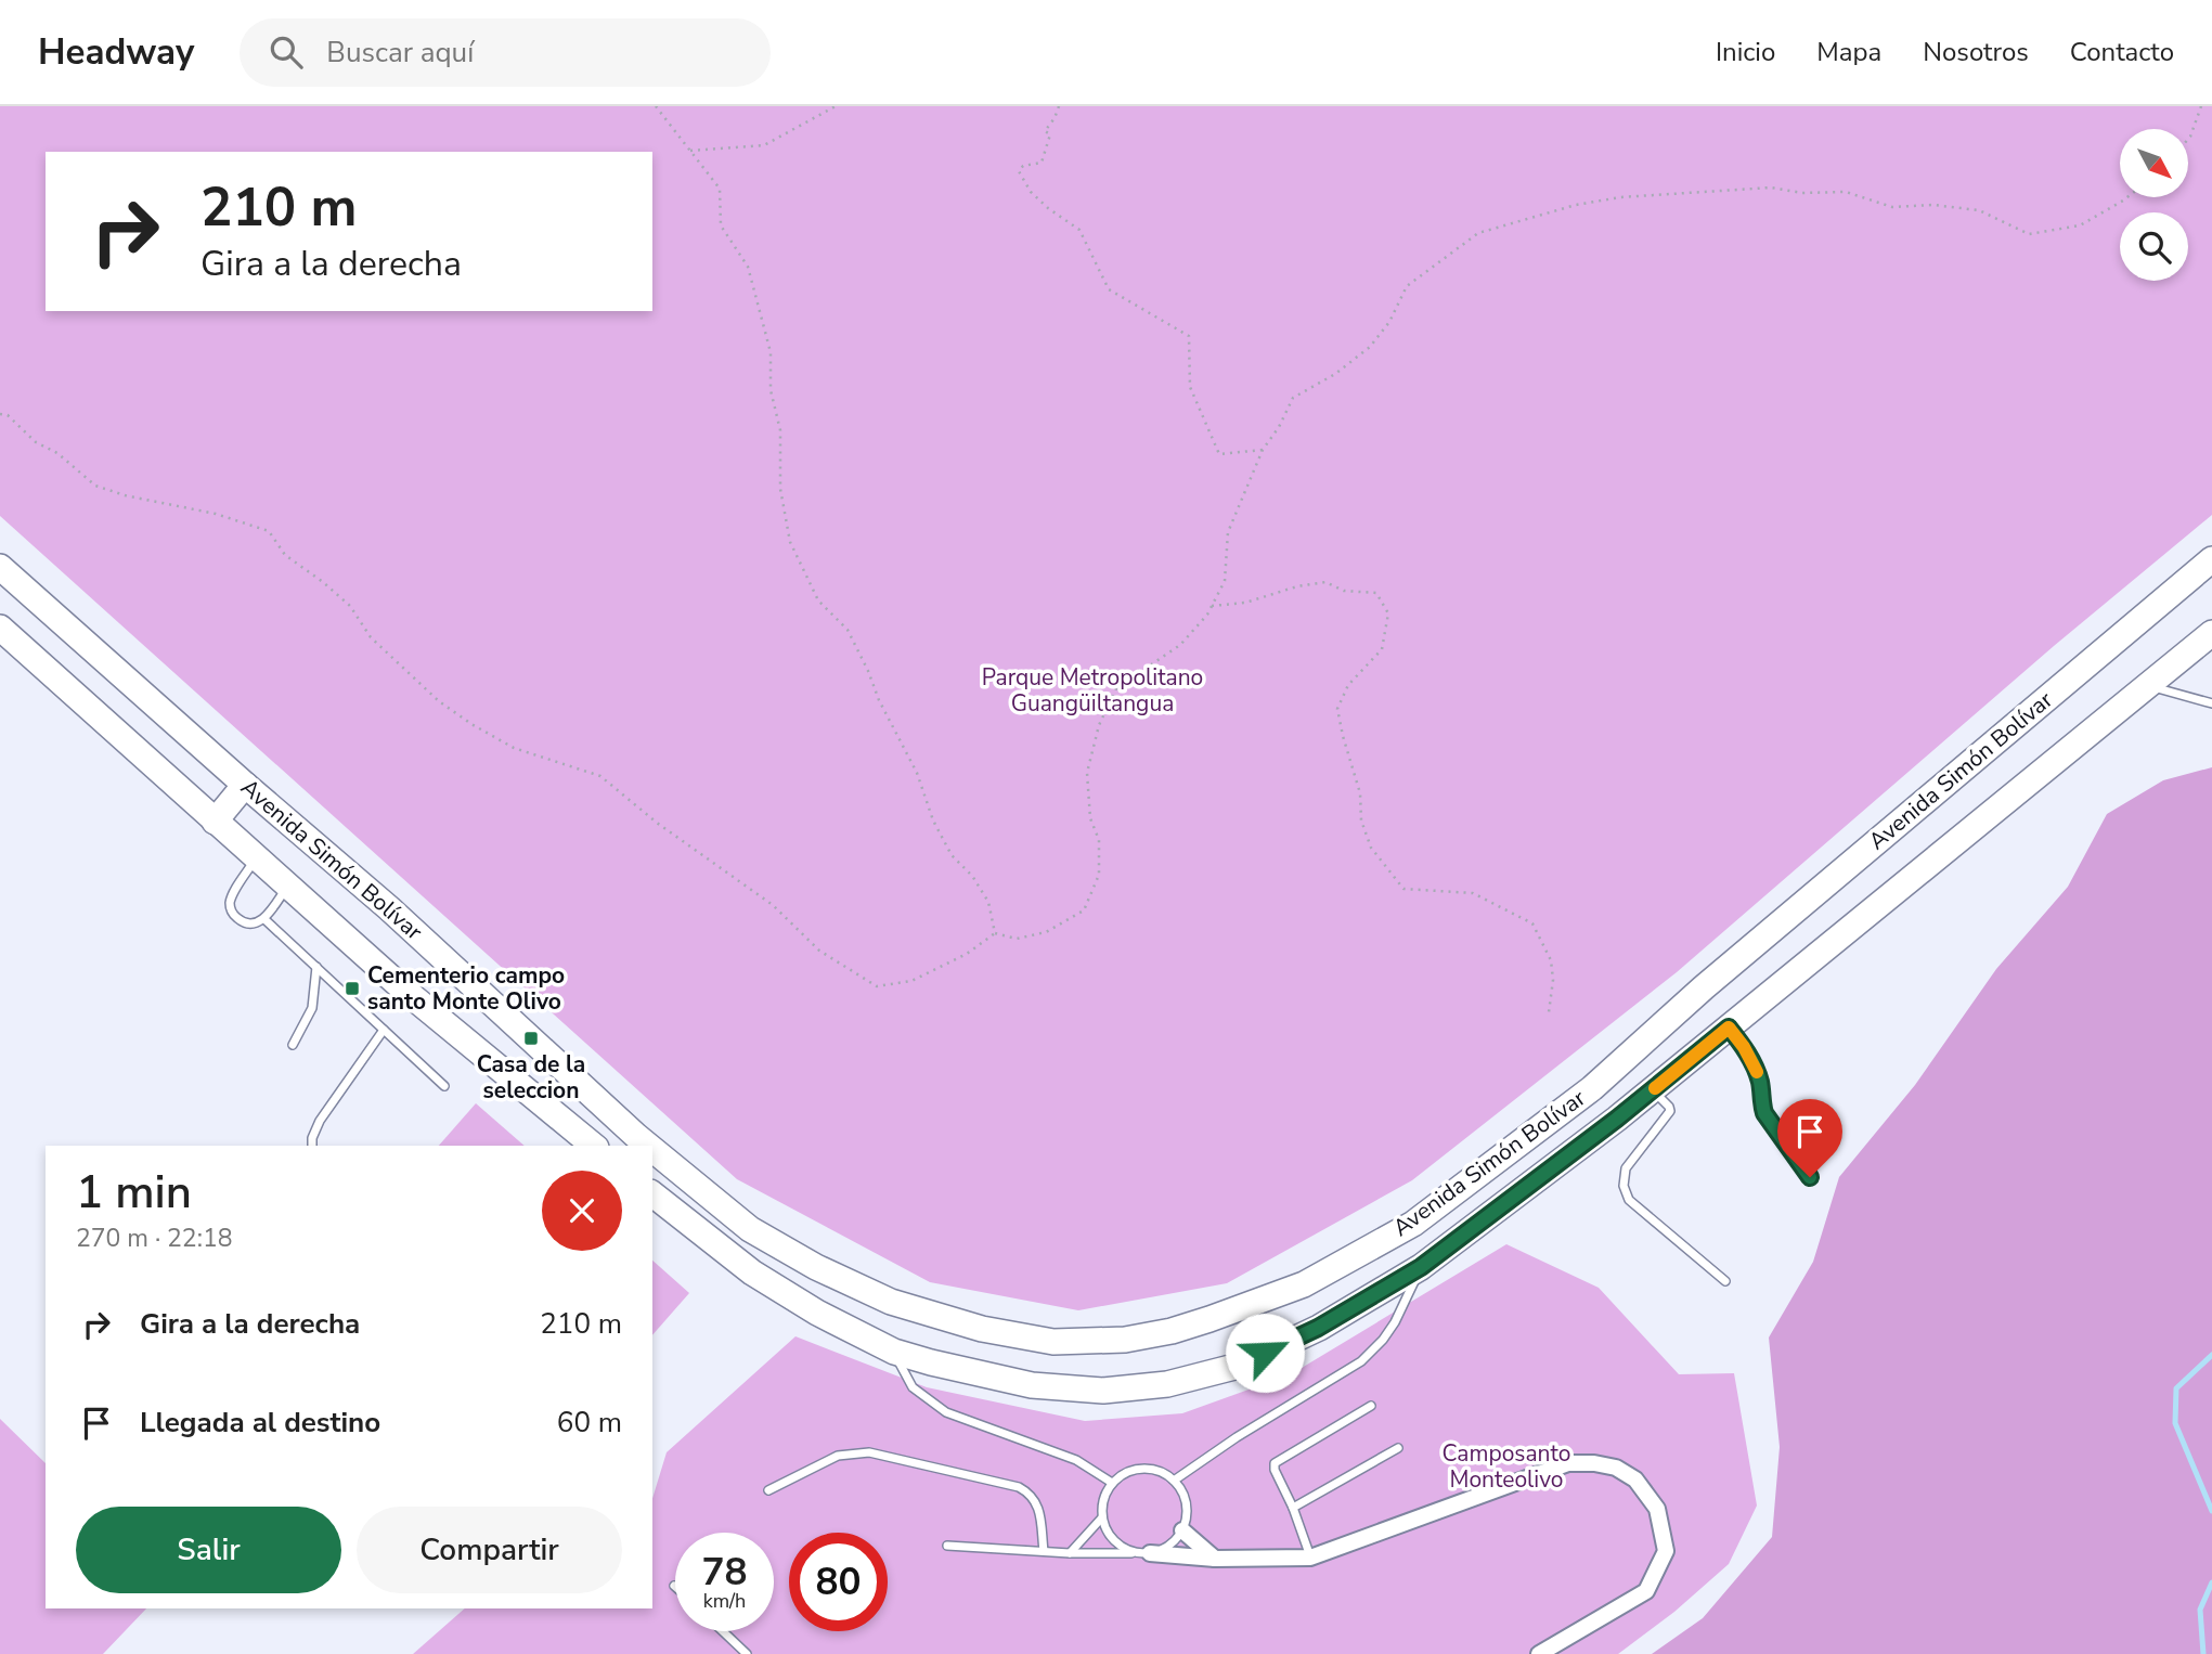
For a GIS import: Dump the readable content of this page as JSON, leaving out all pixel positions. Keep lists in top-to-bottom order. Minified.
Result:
{"streets":{"highway":["Avenida Simón Bolívar"]},"parks":["Parque Metropolitano Guangüiltangua","Camposanto Monteolivo"],"places":{"transit":["Cementerio campo santo Monte Olivo","Casa de la seleccion"]},"north":"bottom right","page":{"header":"Headway","search":"Buscar aquí","nav":["Inicio","Mapa","Nosotros","Contacto"],"turn":["210 m","Gira a la derecha"],"heading":["1 min","270 m · 22:18"],"list":[{"name":"Gira a la derecha","value":"210 m"},{"name":"Llegada al destino","value":"60 m"}],"buttons":["Salir","Compartir"],"speed":"78 km/h","limit":"80"}}
